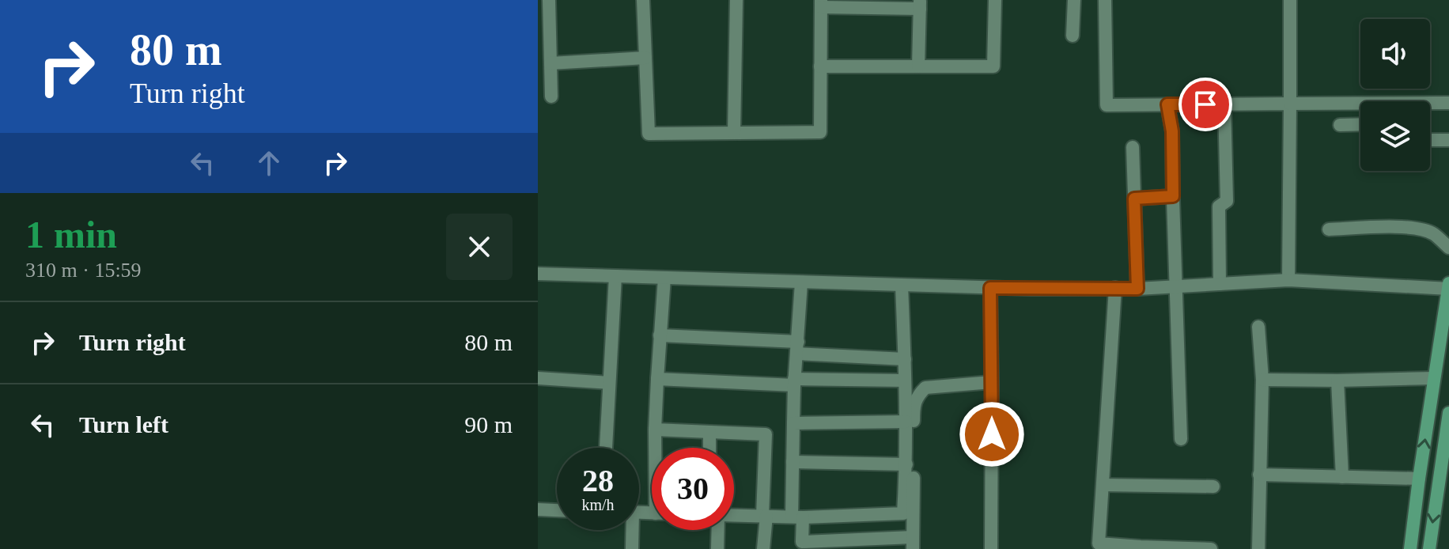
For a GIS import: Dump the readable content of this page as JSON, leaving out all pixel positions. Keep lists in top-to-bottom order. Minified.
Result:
{"page":{"turn":["80 m","Turn right"],"heading":["1 min","310 m · 15:59"],"list":[{"name":"Turn right","value":"80 m"},{"name":"Turn left","value":"90 m"}],"speed":"28 km/h","limit":"30"}}
